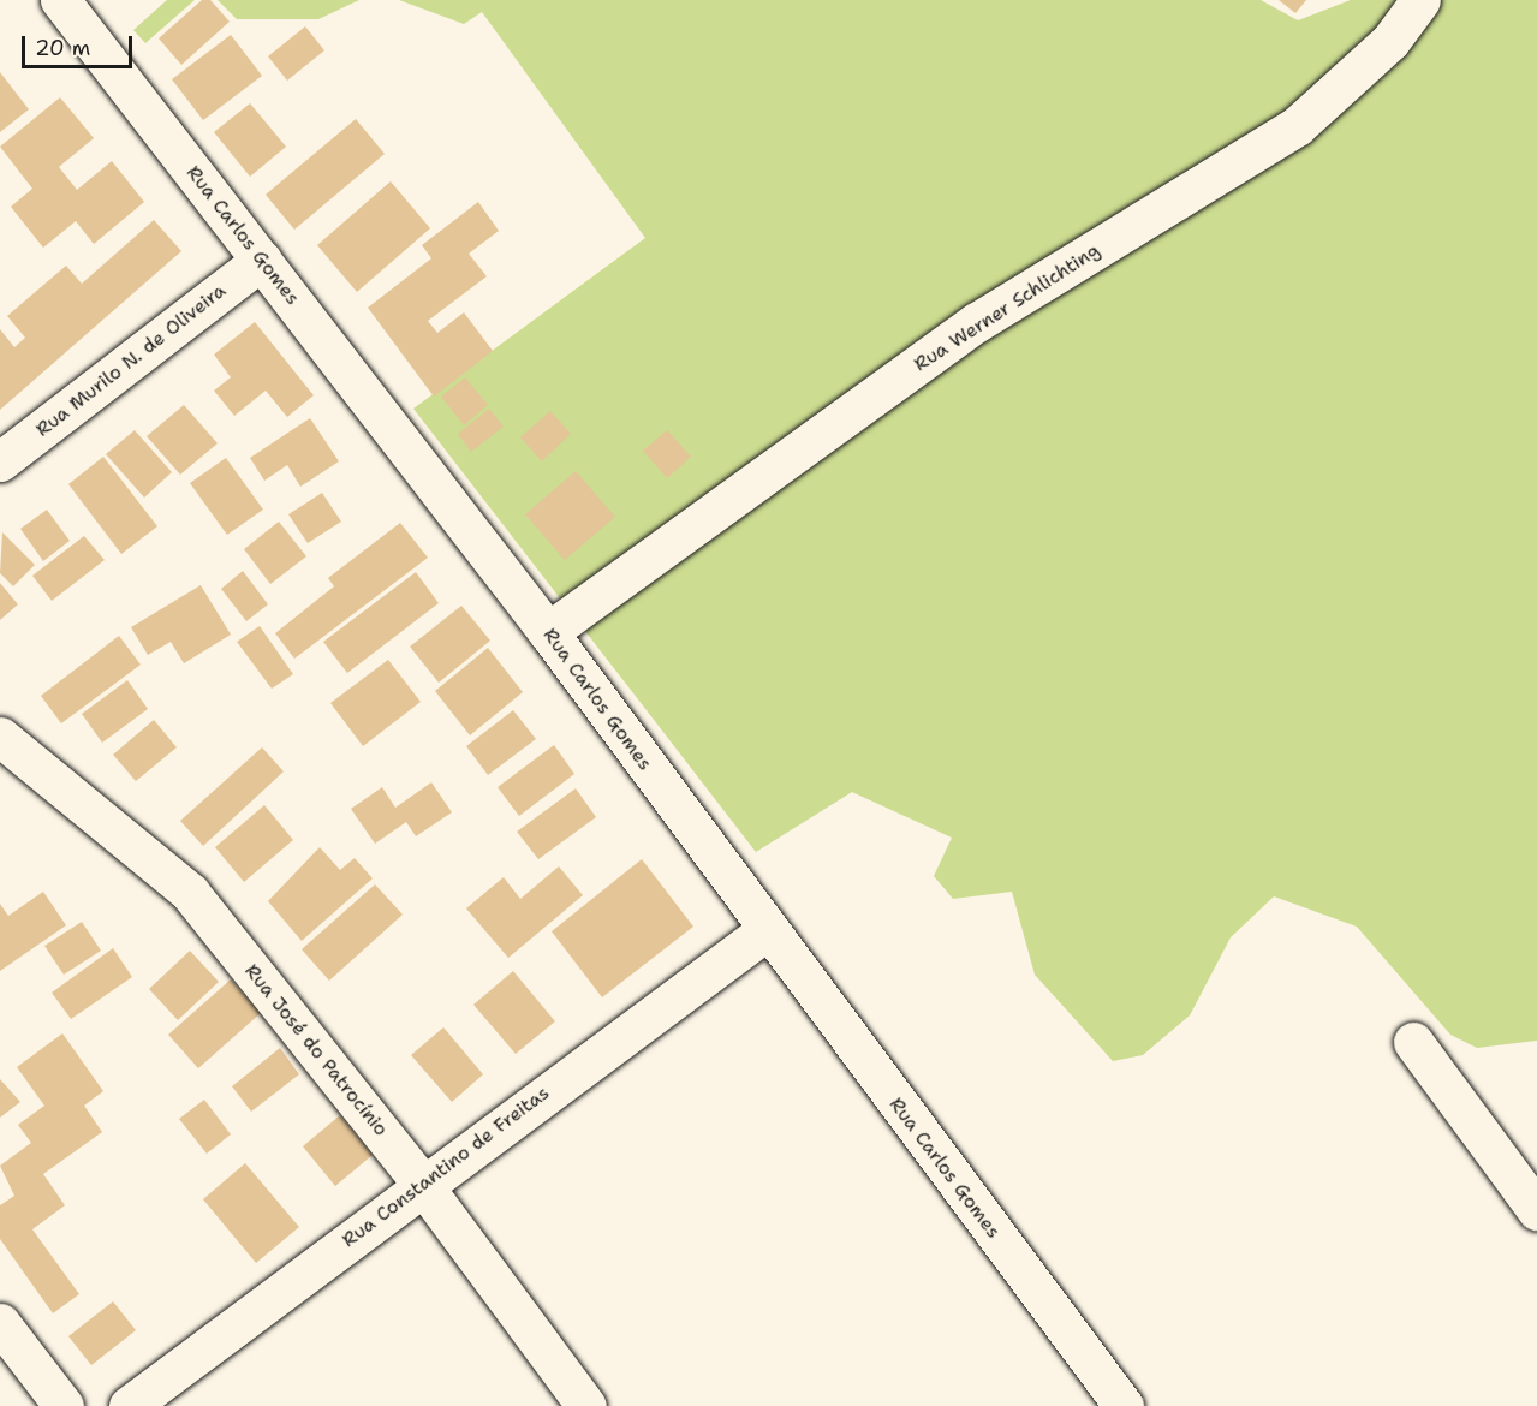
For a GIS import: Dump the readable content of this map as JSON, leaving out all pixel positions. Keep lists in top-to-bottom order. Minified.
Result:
{"streets":{"street":["Rua Carlos Gomes","Rua Werner Schlichting","Rua Murilo N. de Oliveira","Rua José do Patrocínio","Rua Constantino de Freitas"]},"crossings":[["Rua Carlos Gomes","Rua Werner Schlichting"],["Rua Carlos Gomes","Rua Murilo N. de Oliveira"],["Rua Carlos Gomes","Rua Constantino de Freitas"],["Rua José do Patrocínio","Rua Constantino de Freitas"]],"scale_bar":"20 m"}
